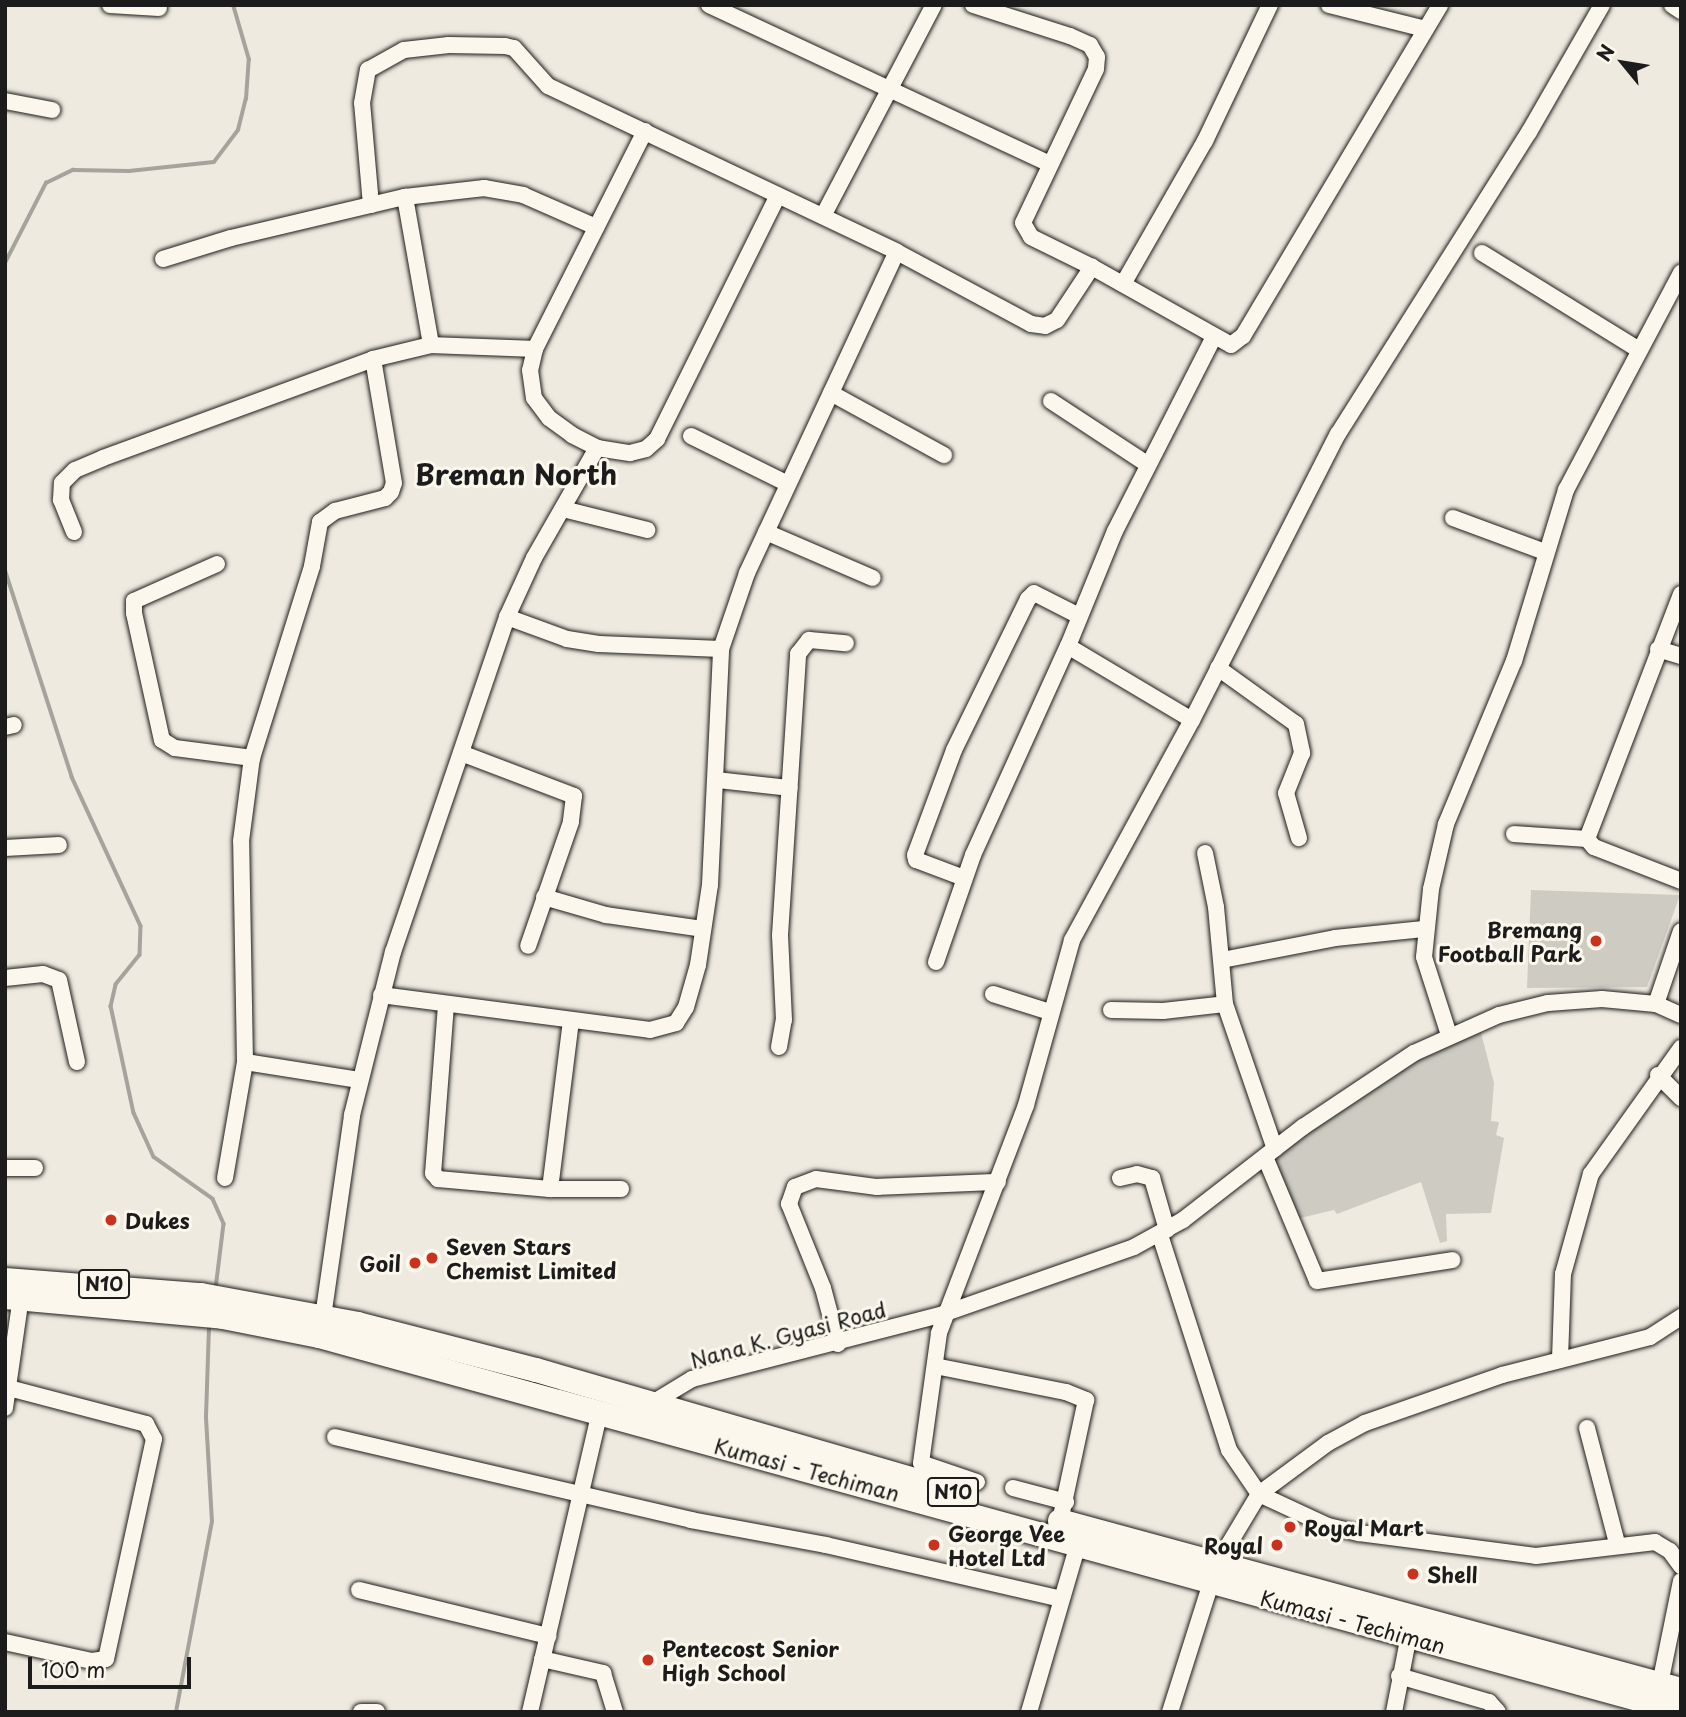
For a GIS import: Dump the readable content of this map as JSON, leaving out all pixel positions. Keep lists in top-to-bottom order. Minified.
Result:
{"streets":{"highway":["N10","Kumasi - Techiman"],"street":["Nana K. Gyasi Road"]},"crossings":[["N10","Nana K. Gyasi Road"],["N10","Kumasi - Techiman"]],"districts":["Breman North"],"places":["Bremang Football Park","Dukes","Seven Stars Chemist Limited","Goil","Royal Mart","George Vee Hotel Ltd","Royal","Shell","Pentecost Senior High School"],"scale_bar":"100 m","north":"top left"}
